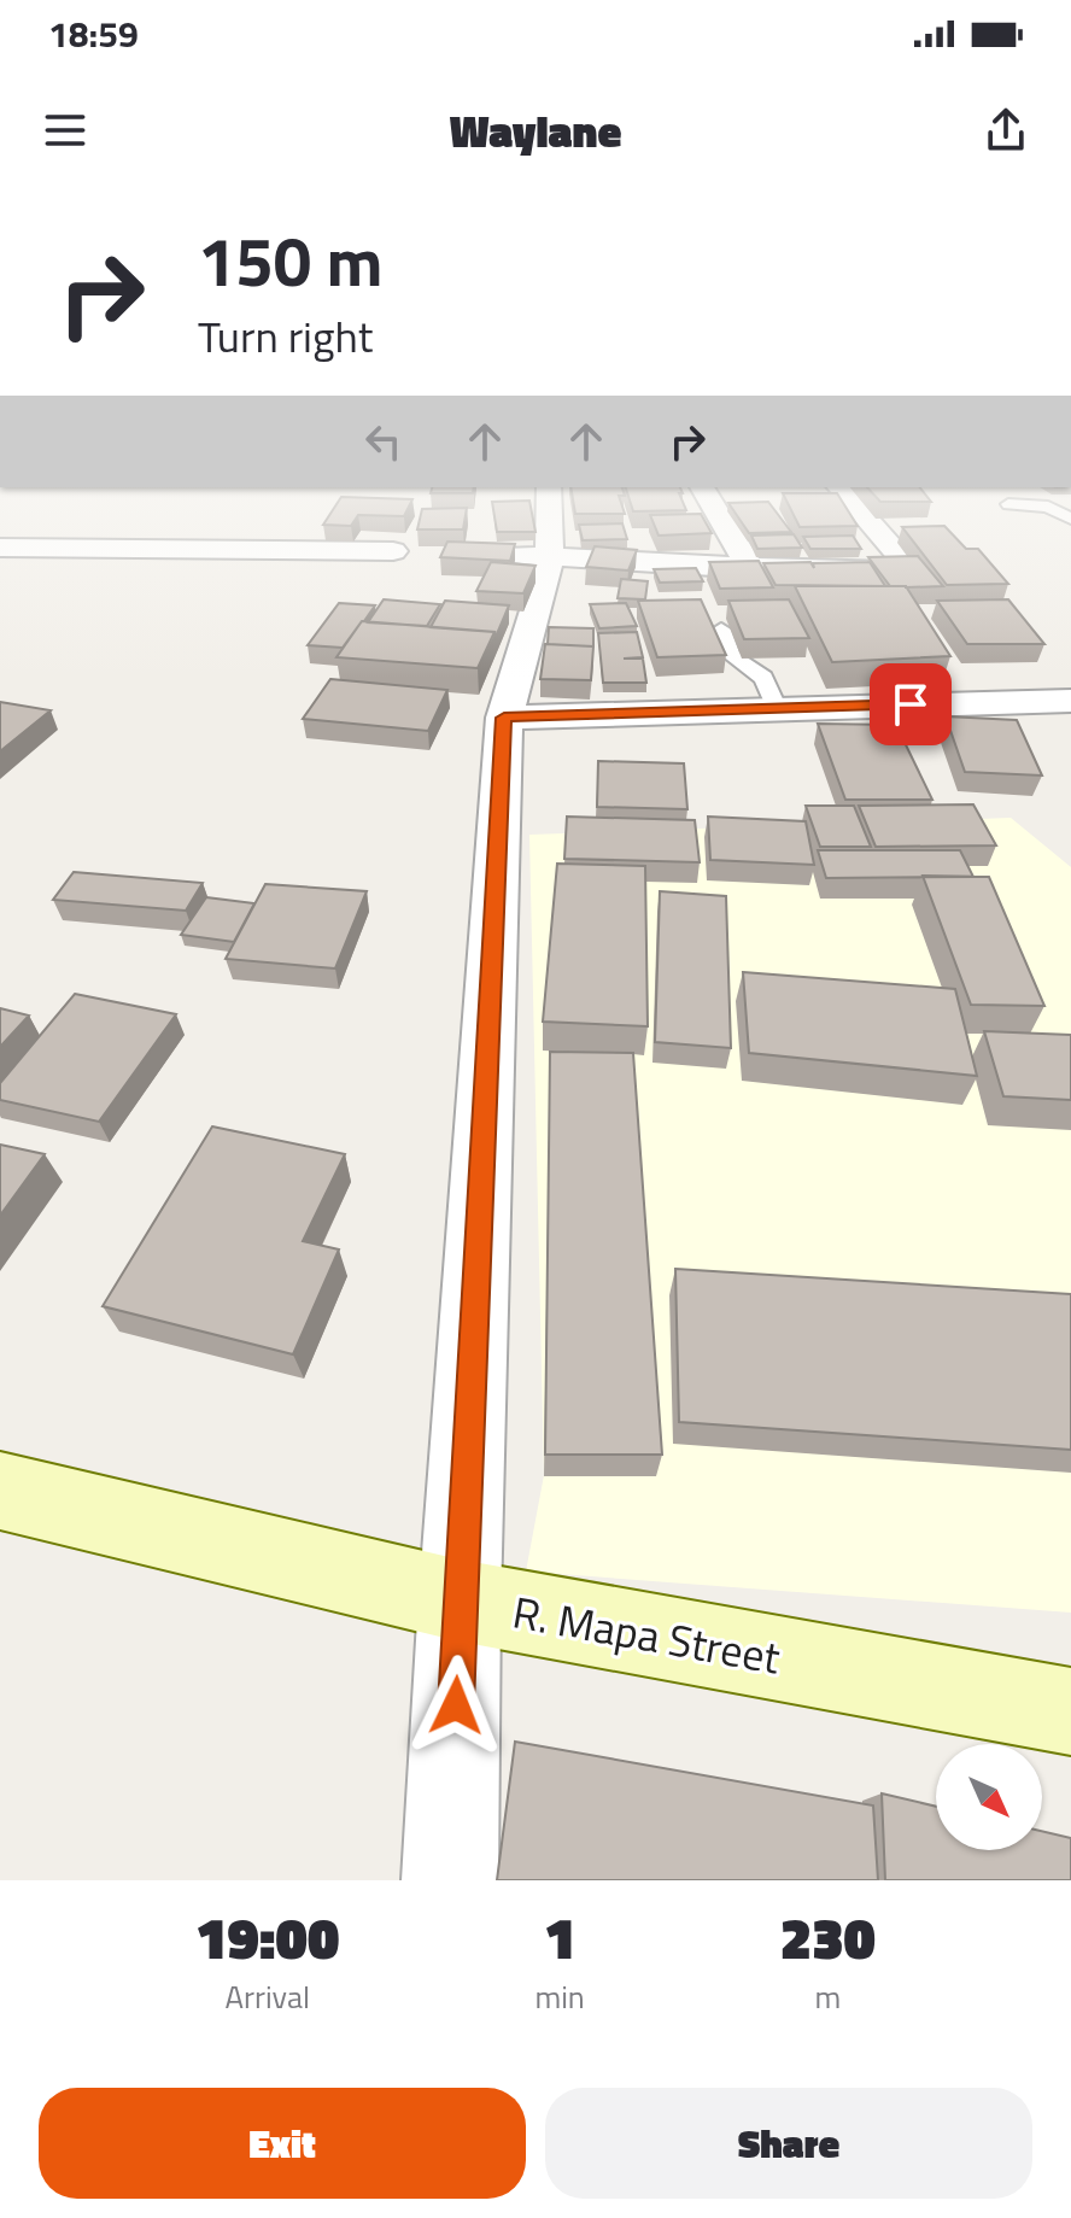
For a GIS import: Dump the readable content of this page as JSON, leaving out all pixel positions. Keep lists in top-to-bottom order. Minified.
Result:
{"streets":{"main road":["R. Mapa Street"]},"north":"bottom right","page":{"status":"18:59","header":"Waylane","turn":["150 m","Turn right"],"eta":["19:00","Arrival","1","min","230","m"],"buttons":["Exit","Share"]}}
